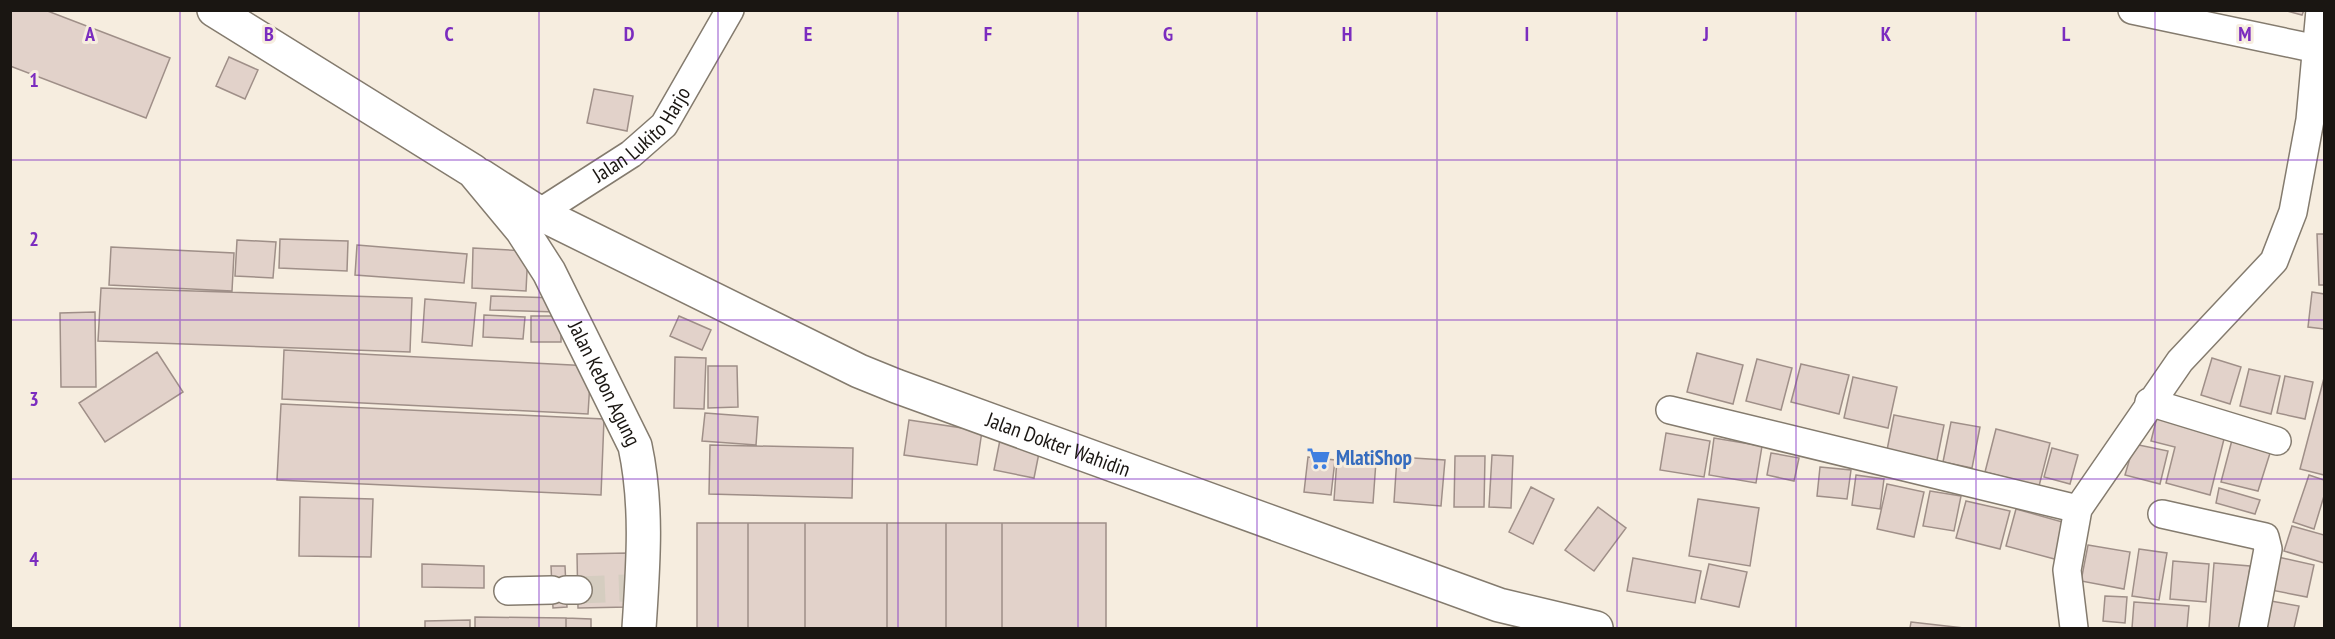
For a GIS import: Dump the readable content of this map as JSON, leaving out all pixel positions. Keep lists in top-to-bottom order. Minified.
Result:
{"streets":{"main road":["Jalan Kebon Agung","Jalan Dokter Wahidin"],"street":["Jalan Lukito Harjo"]},"crossings":[["Jalan Lukito Harjo","Jalan Kebon Agung"],["Jalan Lukito Harjo","Jalan Dokter Wahidin"],["Jalan Kebon Agung","Jalan Dokter Wahidin"]],"places":{"supermarket":["MlatiShop"]},"grid":{"columns":["A","B","C","D","E","F","G","H","I","J","K","L","M"],"rows":["1","2","3","4"]}}
